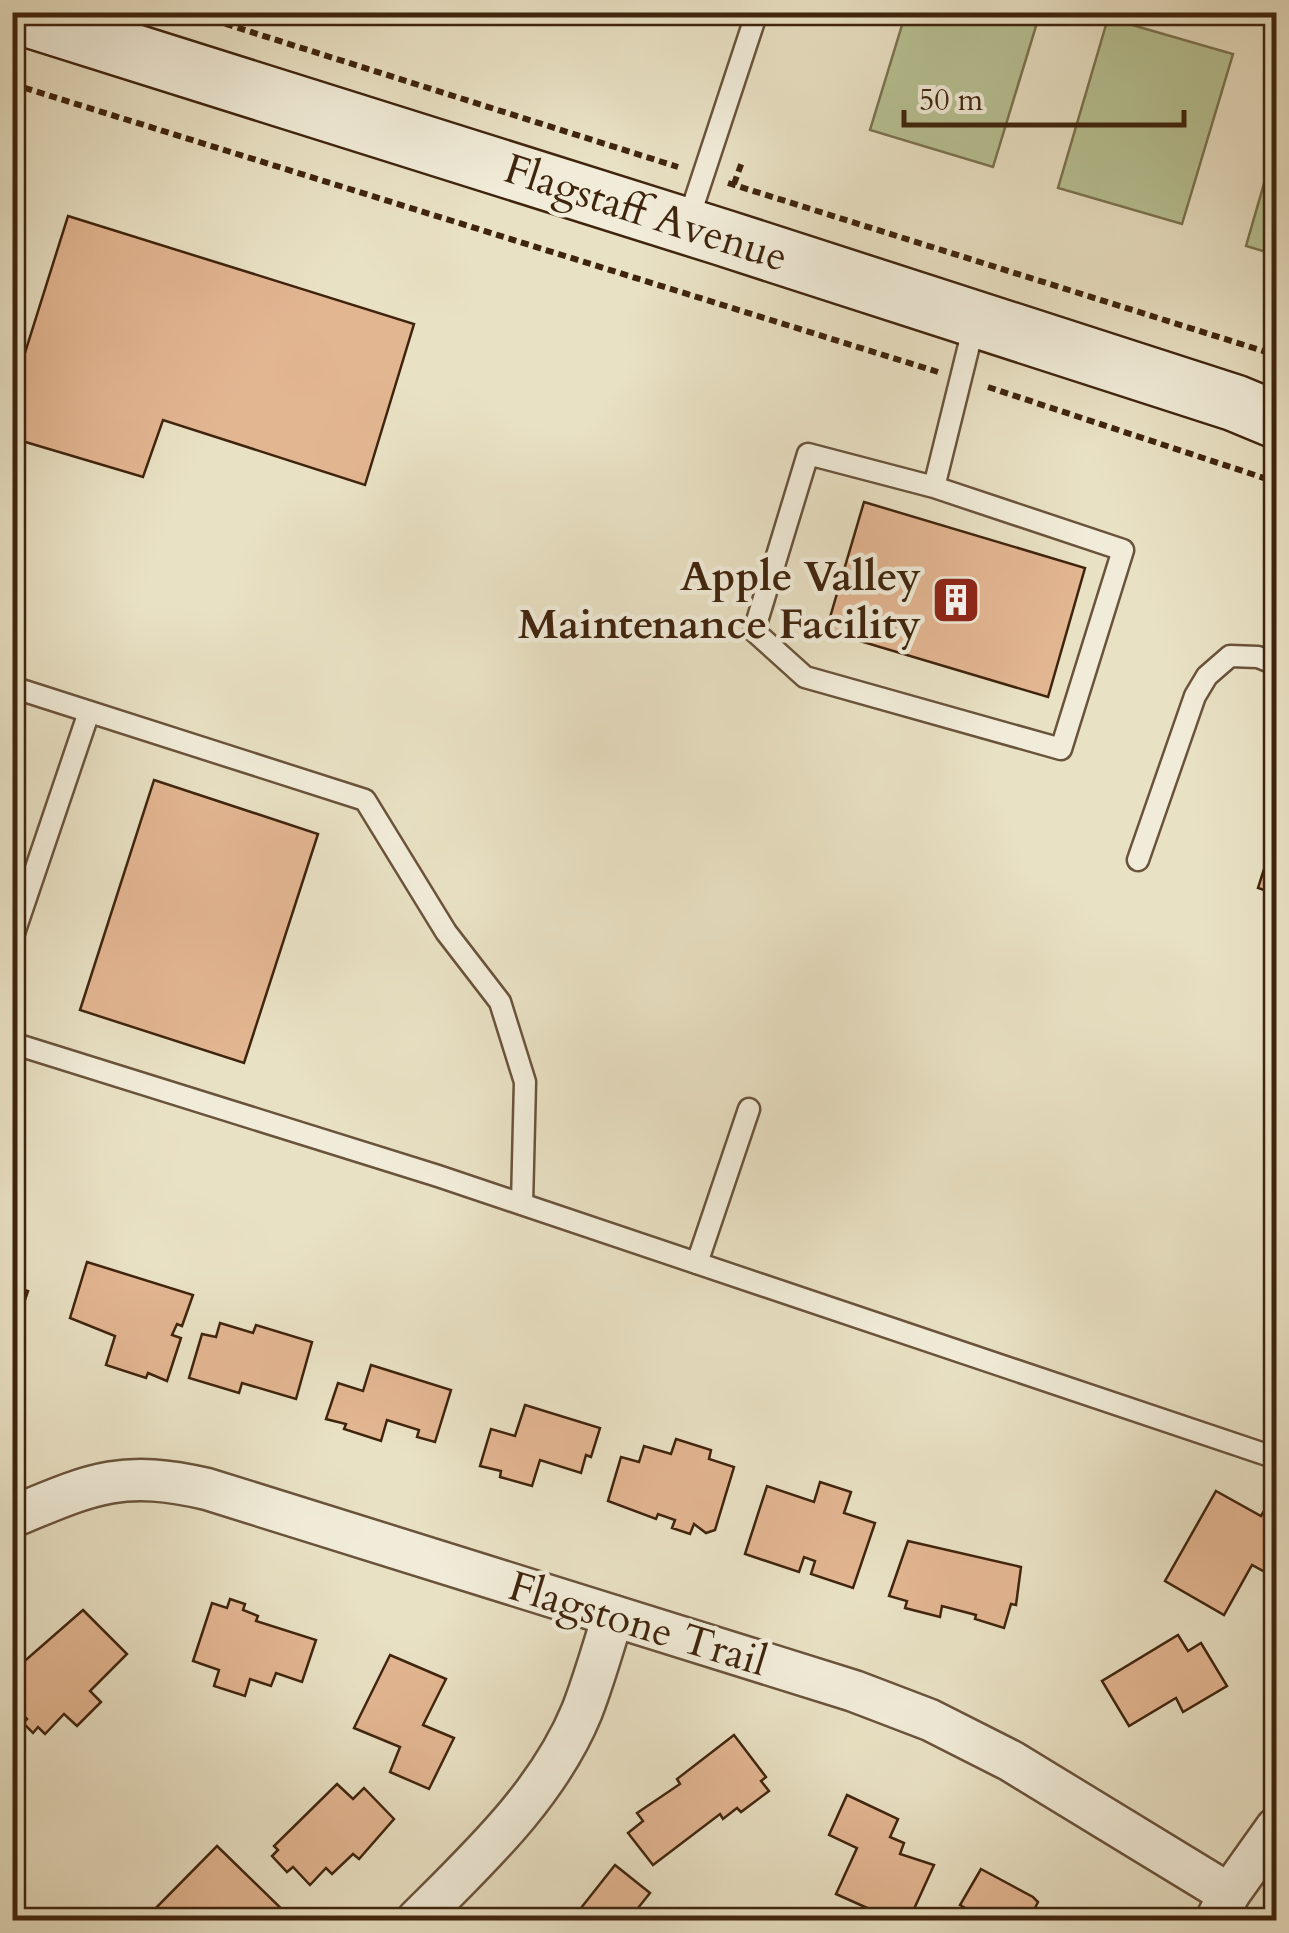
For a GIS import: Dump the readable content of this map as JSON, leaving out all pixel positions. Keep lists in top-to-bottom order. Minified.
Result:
{"streets":{"street":["Flagstaff Avenue","Flagstone Trail"]},"places":{"building":["Apple Valley Maintenance Facility"]},"scale_bar":"50 m"}
